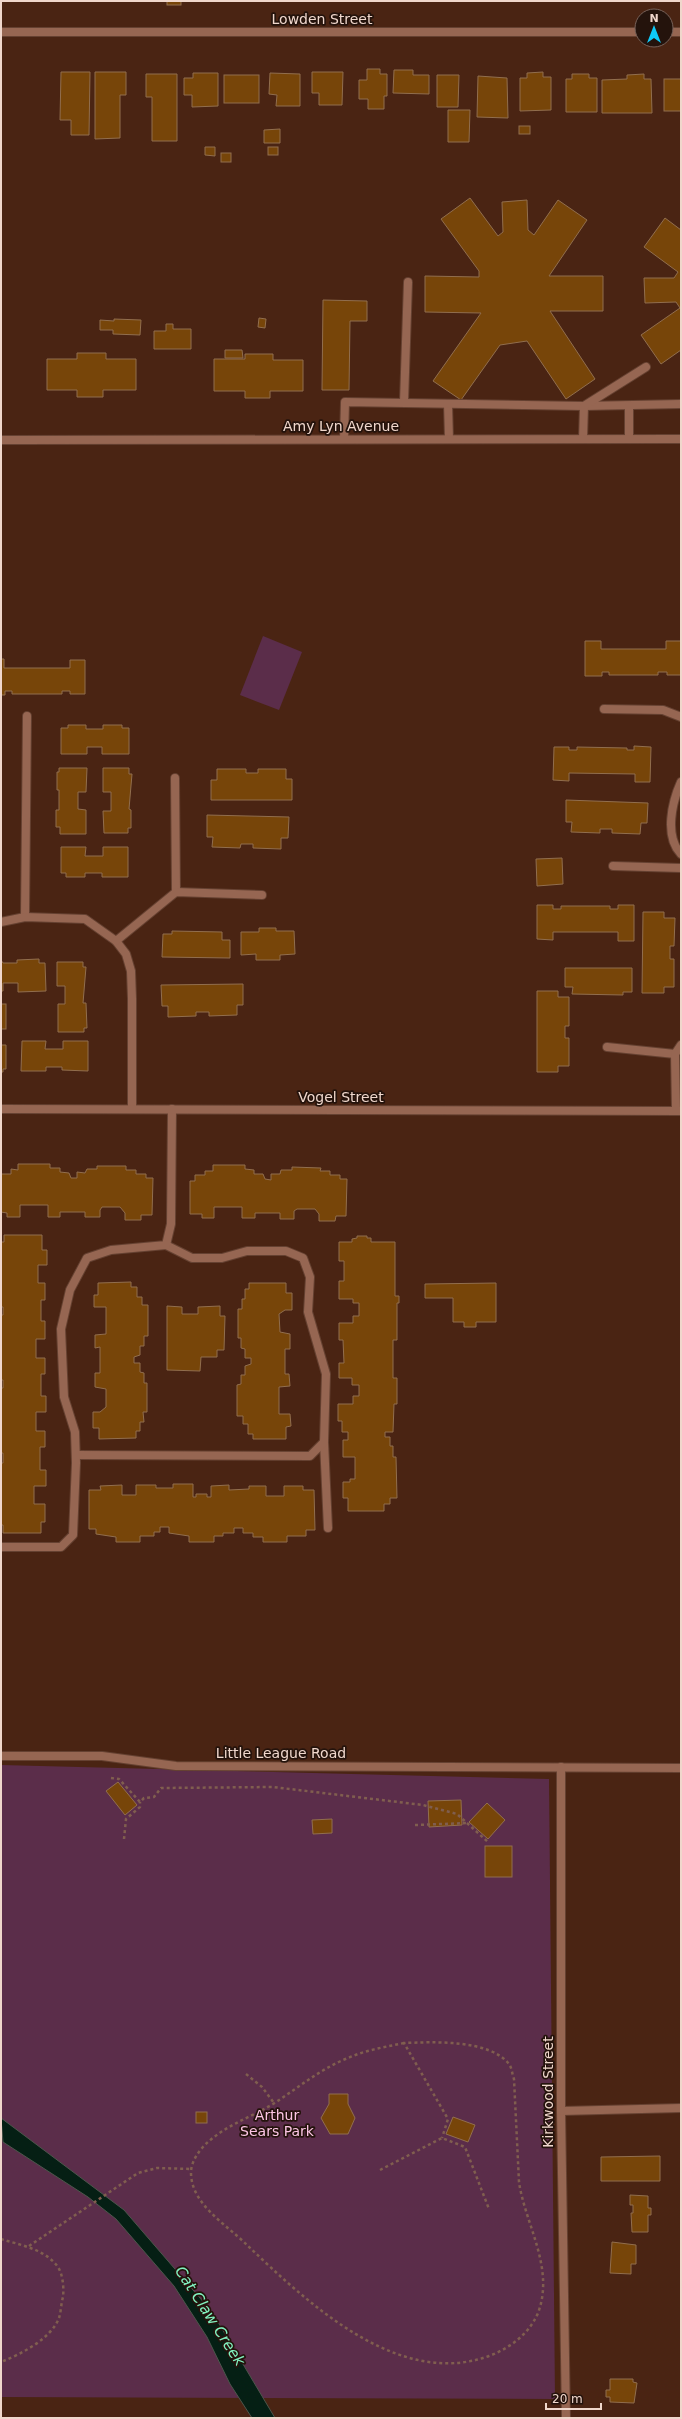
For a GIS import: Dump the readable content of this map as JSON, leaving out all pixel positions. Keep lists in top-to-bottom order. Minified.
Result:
{"streets":{"street":["Lowden Street","Amy Lyn Avenue","Vogel Street","Little League Road","Kirkwood Street"]},"crossings":[["Little League Road","Kirkwood Street"]],"water":["Cat Claw Creek"],"parks":["Arthur Sears Park"],"scale_bar":"20 m","north":"top"}
